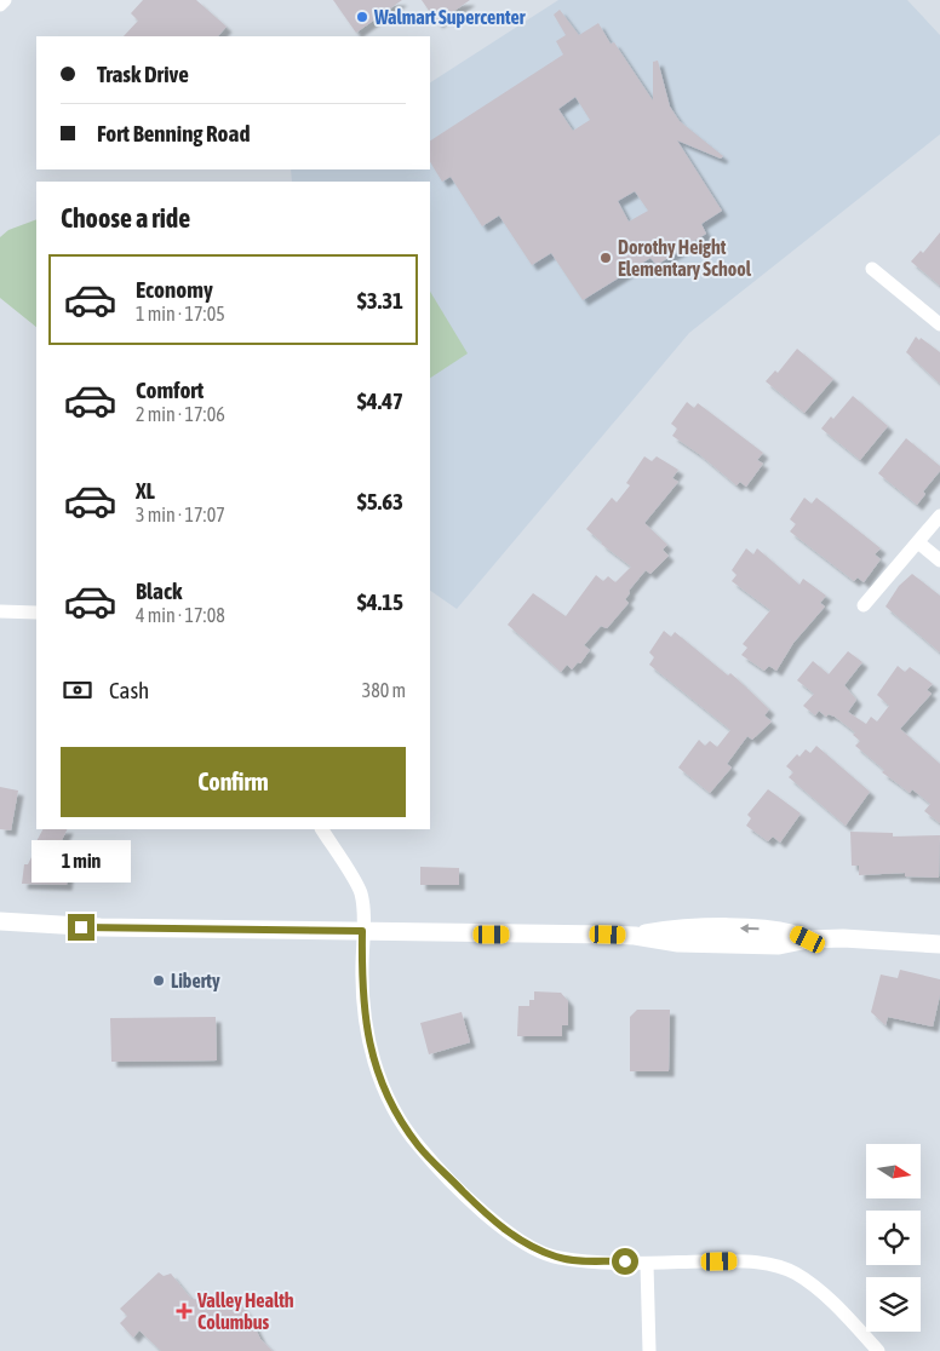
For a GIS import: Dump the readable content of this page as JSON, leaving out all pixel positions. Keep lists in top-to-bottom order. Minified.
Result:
{"places":{"other":["Walmart Supercenter","Dorothy Height Elementary School","Liberty"],"health":["Valley Health Columbus"]},"north":"right","page":{"banner":["Trask Drive","Fort Benning Road"],"heading":"Choose a ride","list":[{"name":"Economy","note":"1 min · 17:05","value":"$3.31"},{"name":"Comfort","note":"2 min · 17:06","value":"$4.47"},{"name":"XL","note":"3 min · 17:07","value":"$5.63"},{"name":"Black","note":"4 min · 17:08","value":"$4.15"}],"pay":["Cash","380 m"],"buttons":"Confirm","bubble":"1 min"}}
